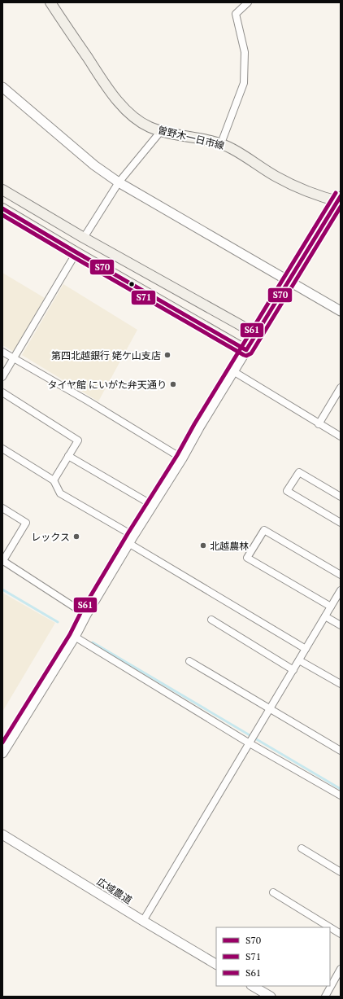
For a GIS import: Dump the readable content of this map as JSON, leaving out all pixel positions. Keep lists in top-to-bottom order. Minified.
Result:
{"streets":{"main road":["曽野木一日市線"],"street":["広域農道"]},"places":["第四北越銀行 姥ケ山支店","タイヤ館 にいがた弁天通り","レックス","北越農林"],"lines":["transit line S61","transit line S70","transit line S71"],"legend":["S70","S71","S61"]}
